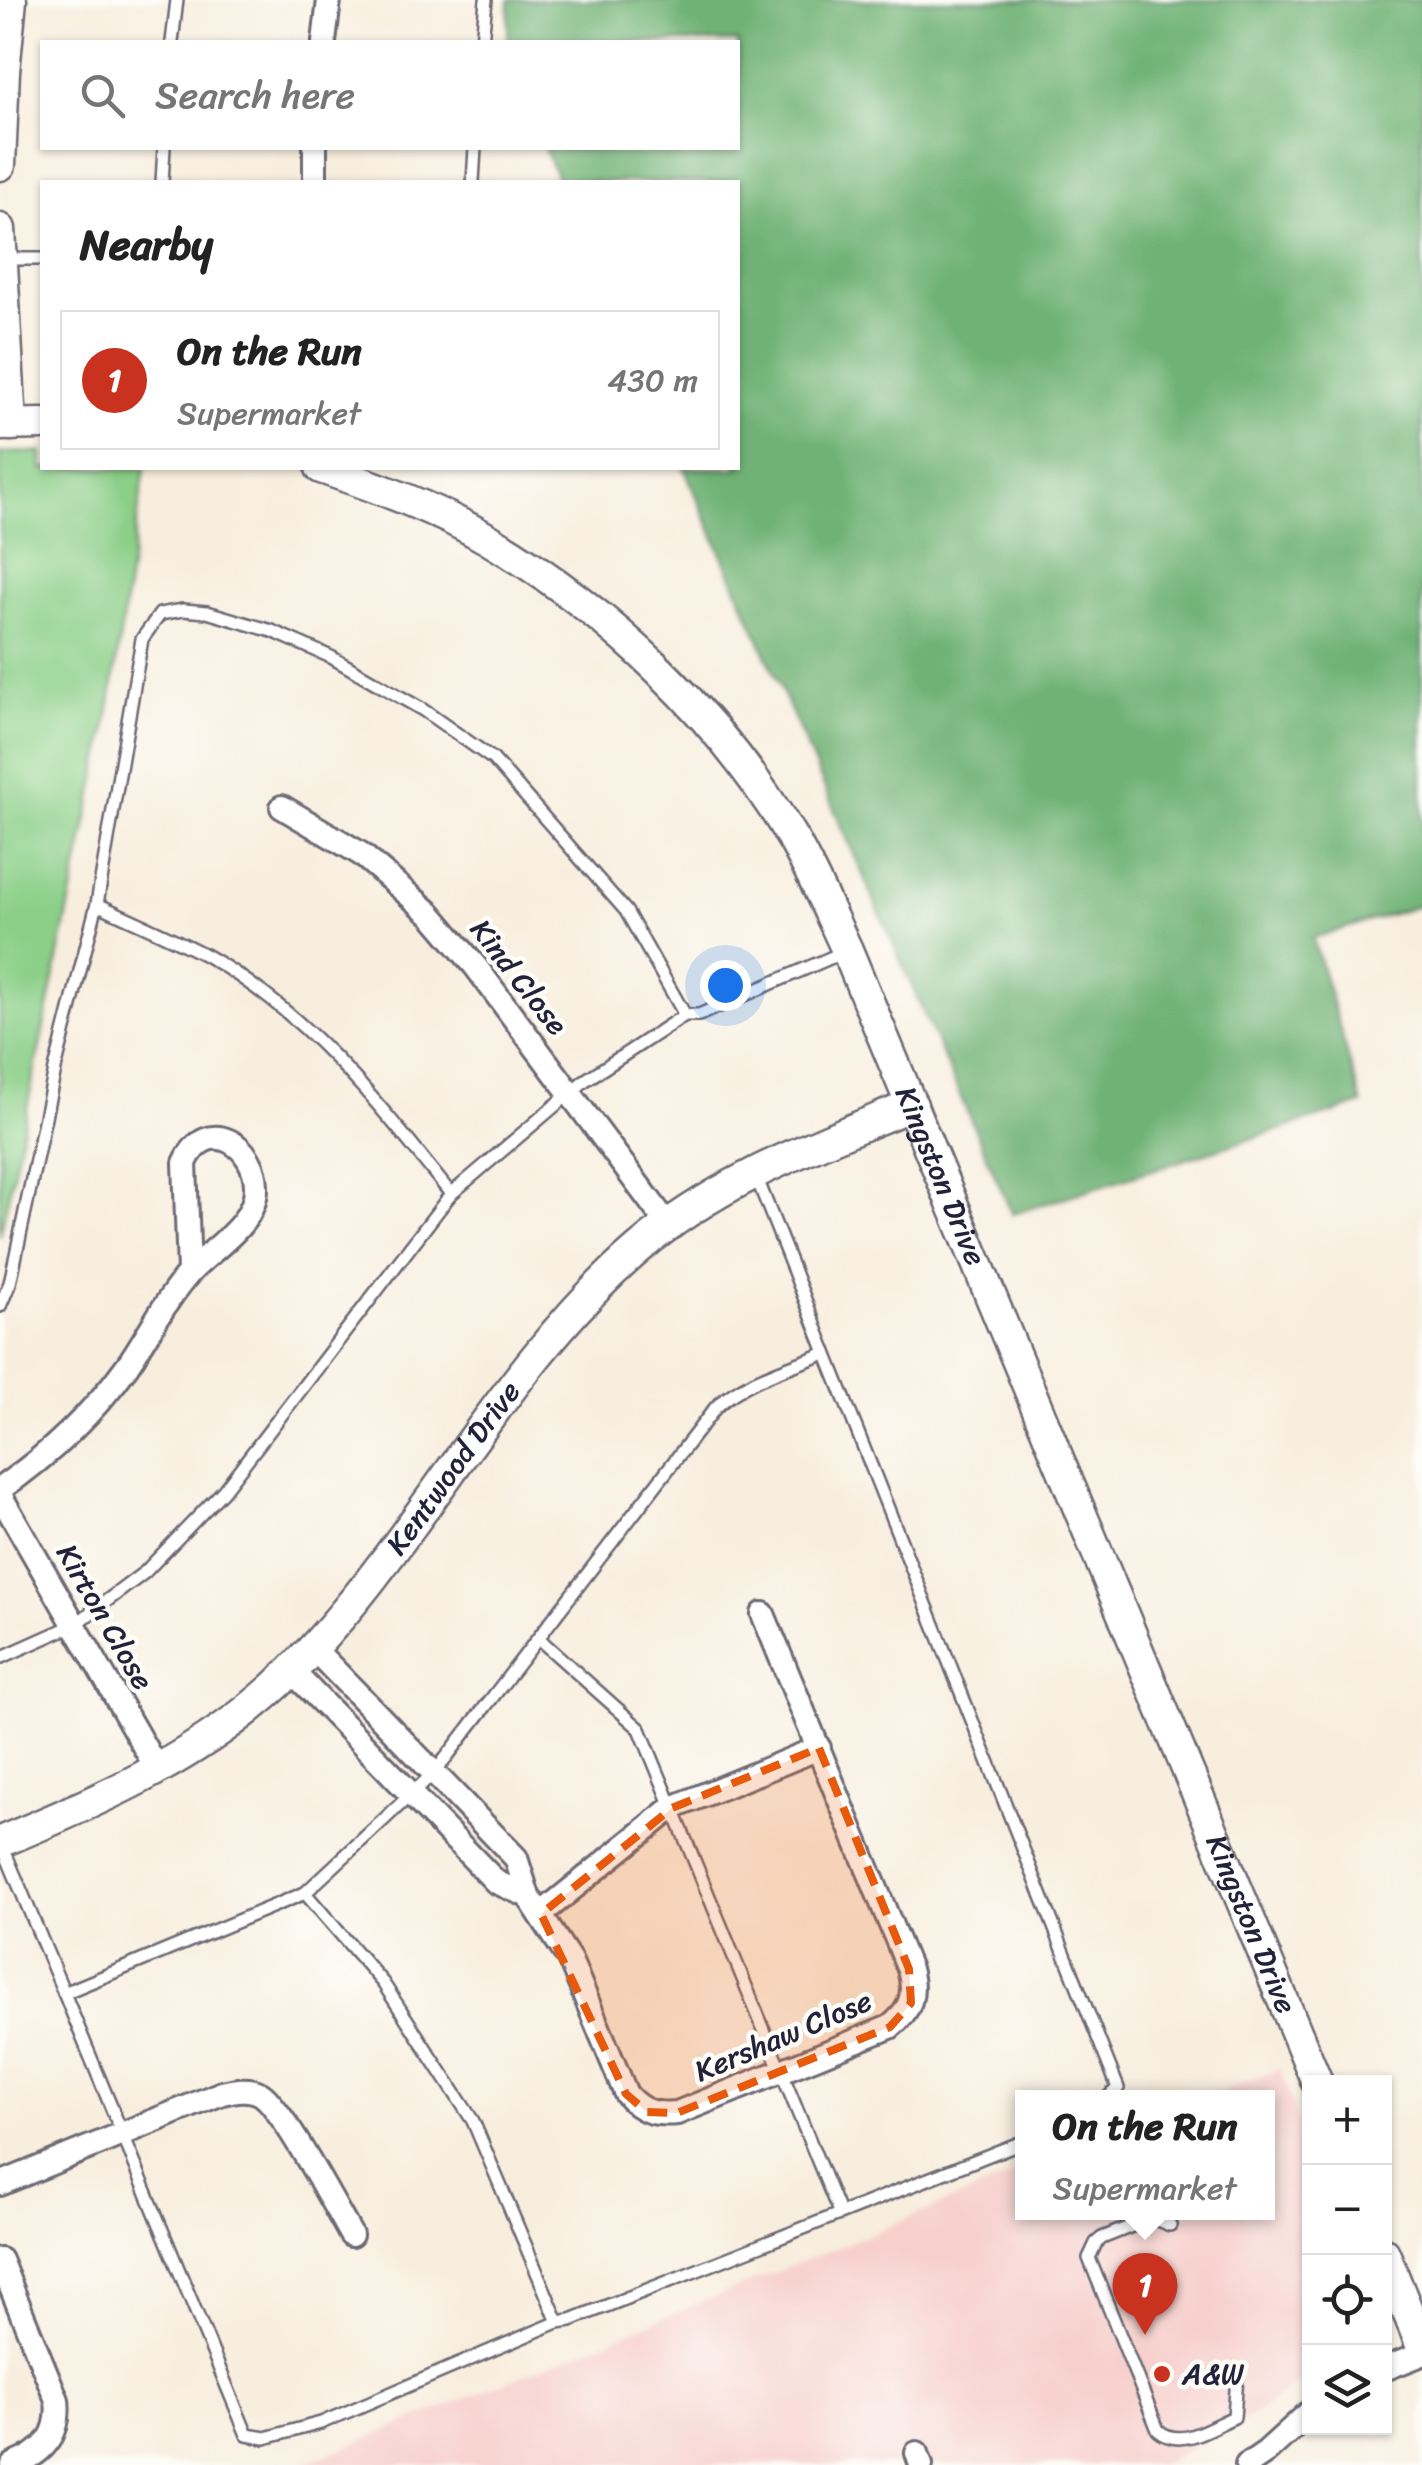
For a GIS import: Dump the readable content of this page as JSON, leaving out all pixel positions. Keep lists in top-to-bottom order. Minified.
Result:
{"streets":{"street":["Kind Close","Kingston Drive","Kentwood Drive","Kirton Close","Kershaw Close"]},"crossings":[["Kind Close","Kentwood Drive"],["Kingston Drive","Kentwood Drive"],["Kentwood Drive","Kirton Close"],["Kentwood Drive","Kershaw Close"]],"places":["A&W"],"page":{"search":"Search here","heading":"Nearby","list":[{"mark":"1","name":"On the Run","note":"Supermarket","value":"430 m"}],"map_buttons":["+","−"],"popup":["On the Run","Supermarket"],"pins":"1"}}
